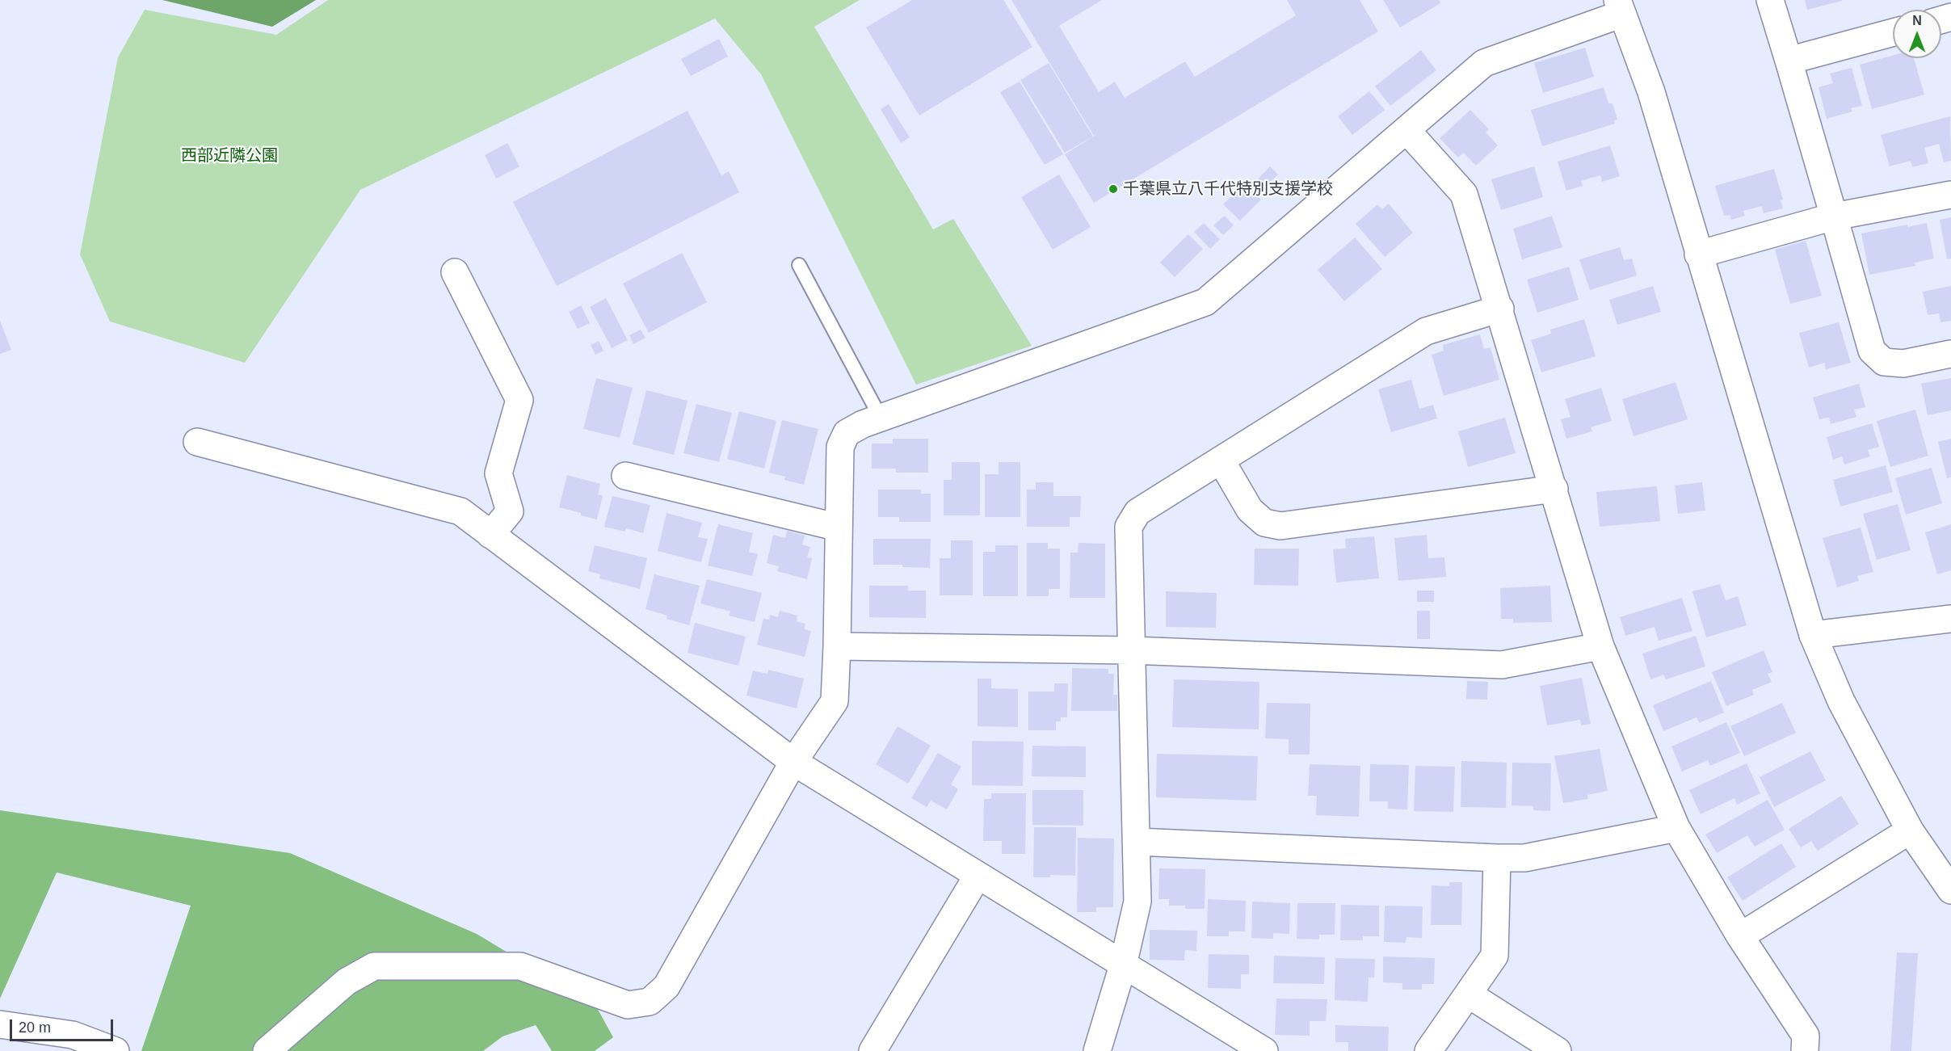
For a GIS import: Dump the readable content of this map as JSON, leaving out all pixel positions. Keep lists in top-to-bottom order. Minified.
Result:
{"parks":["西部近隣公園"],"places":["千葉県立八千代特別支援学校"],"scale_bar":"20 m","north":"top"}
